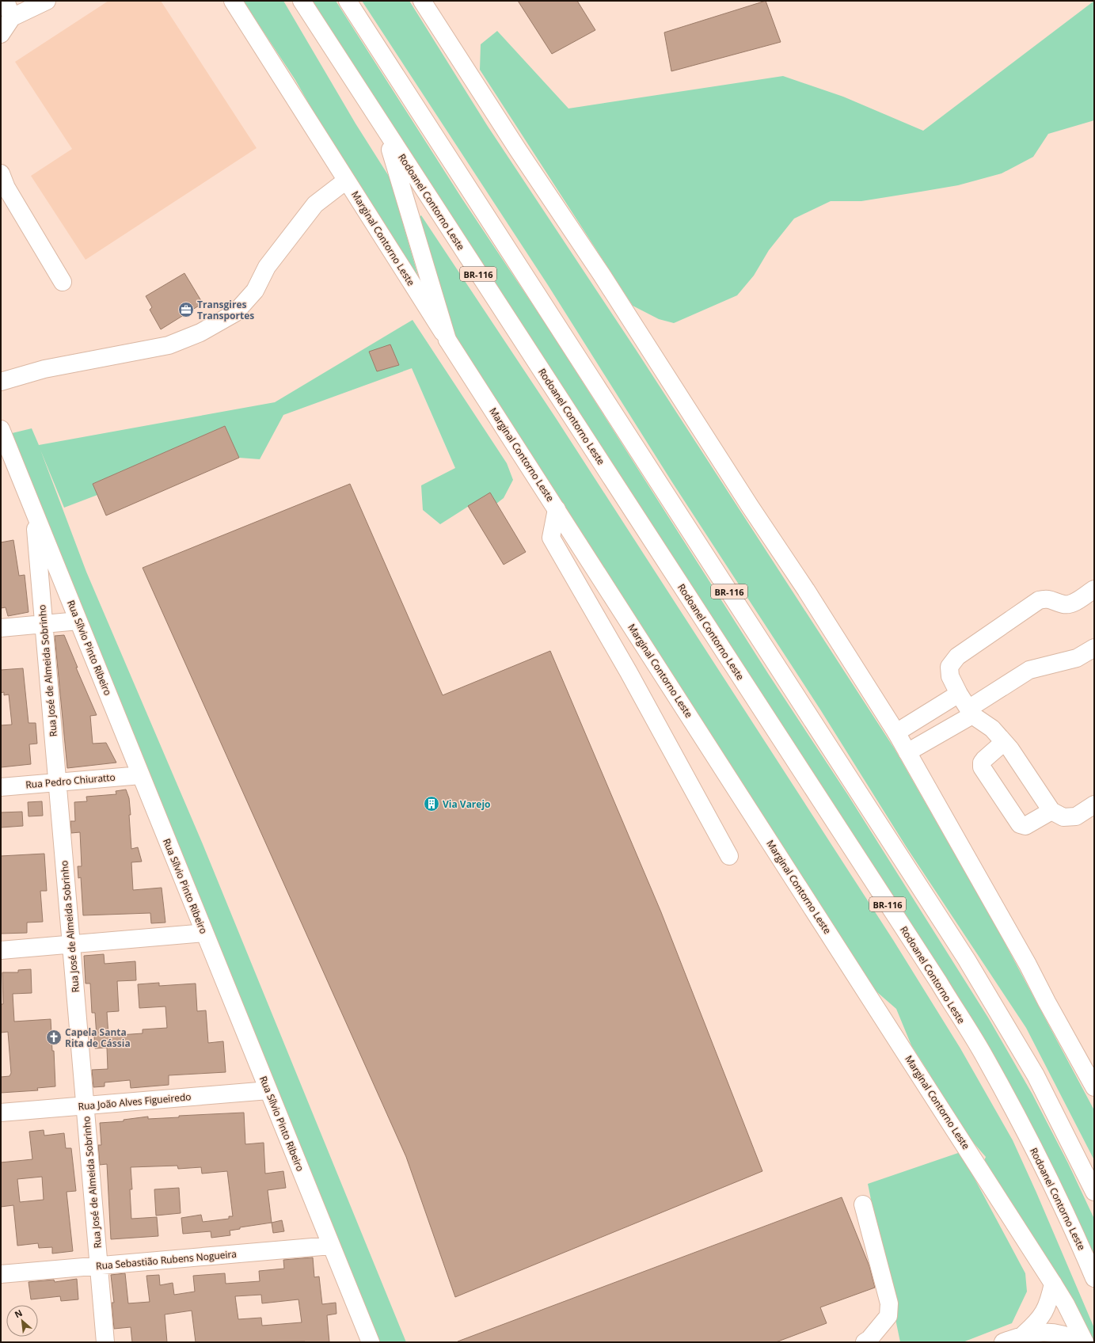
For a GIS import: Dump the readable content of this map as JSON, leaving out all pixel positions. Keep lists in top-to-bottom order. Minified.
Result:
{"streets":{"main road":["Rodoanel Contorno Leste","Marginal Contorno Leste","BR-116","Rua Sílvio Pinto Ribeiro","Rua José de Almeida Sobrinho","Rua Pedro Chiuratto","Rua João Alves Figueiredo","Rua Sebastião Rubens Nogueira"]},"crossings":[["Rua Sílvio Pinto Ribeiro","Rua José de Almeida Sobrinho"],["Rua Sílvio Pinto Ribeiro","Rua Pedro Chiuratto"],["Rua Sílvio Pinto Ribeiro","Rua João Alves Figueiredo"],["Rua Sílvio Pinto Ribeiro","Rua Sebastião Rubens Nogueira"],["Rua José de Almeida Sobrinho","Rua Pedro Chiuratto"],["Rua José de Almeida Sobrinho","Rua João Alves Figueiredo"],["Rua José de Almeida Sobrinho","Rua Sebastião Rubens Nogueira"]],"places":{"office":["Transgires Transportes"],"building":["Via Varejo"],"church":["Capela Santa Rita de Cássia"]},"north":"top left"}
